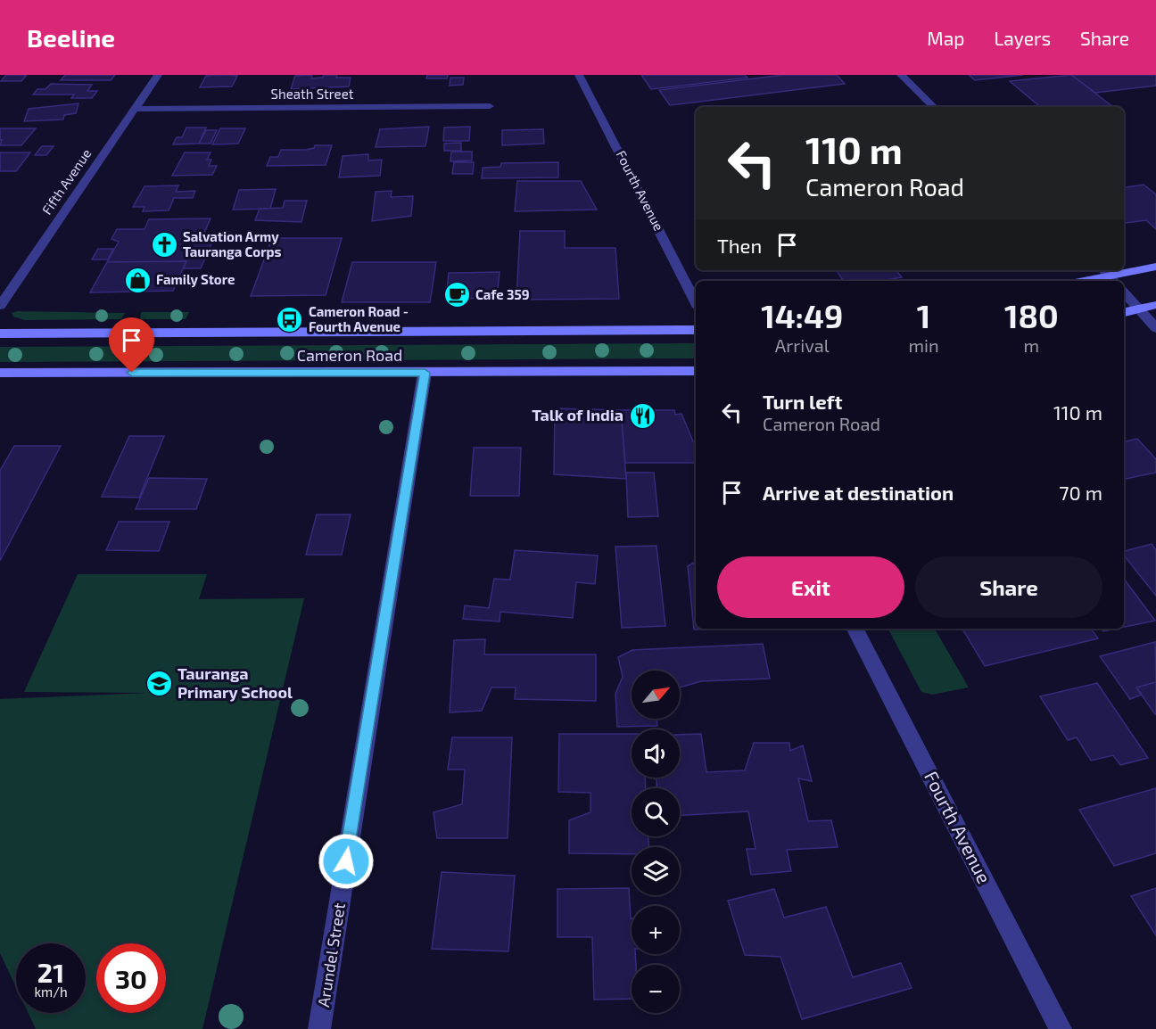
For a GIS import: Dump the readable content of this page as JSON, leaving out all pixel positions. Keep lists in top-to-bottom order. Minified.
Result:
{"streets":{"main road":["Cameron Road"],"street":["Sheath Street","Fifth Avenue","Fourth Avenue","Arundel Street"]},"crossings":[["Sheath Street","Fifth Avenue"],["Cameron Road","Arundel Street"]],"places":{"church":["Salvation Army Tauranga Corps"],"shop":["Family Store"],"cafe":["Cafe 359"],"bus stop":["Cameron Road - Fourth Avenue"],"restaurant":["Talk of India"],"school or university":["Tauranga Primary School"]},"north":"top right","page":{"header":"Beeline","nav":["Map","Layers","Share"],"turn":["110 m","Cameron Road"],"then":"Then","eta":["14:49","Arrival","1","min","180","m"],"list":[{"name":"Turn left","note":"Cameron Road","value":"110 m"},{"name":"Arrive at destination","value":"70 m"}],"buttons":["Exit","Share"],"map_buttons":["+","−"],"speed":"21 km/h","limit":"30"}}
